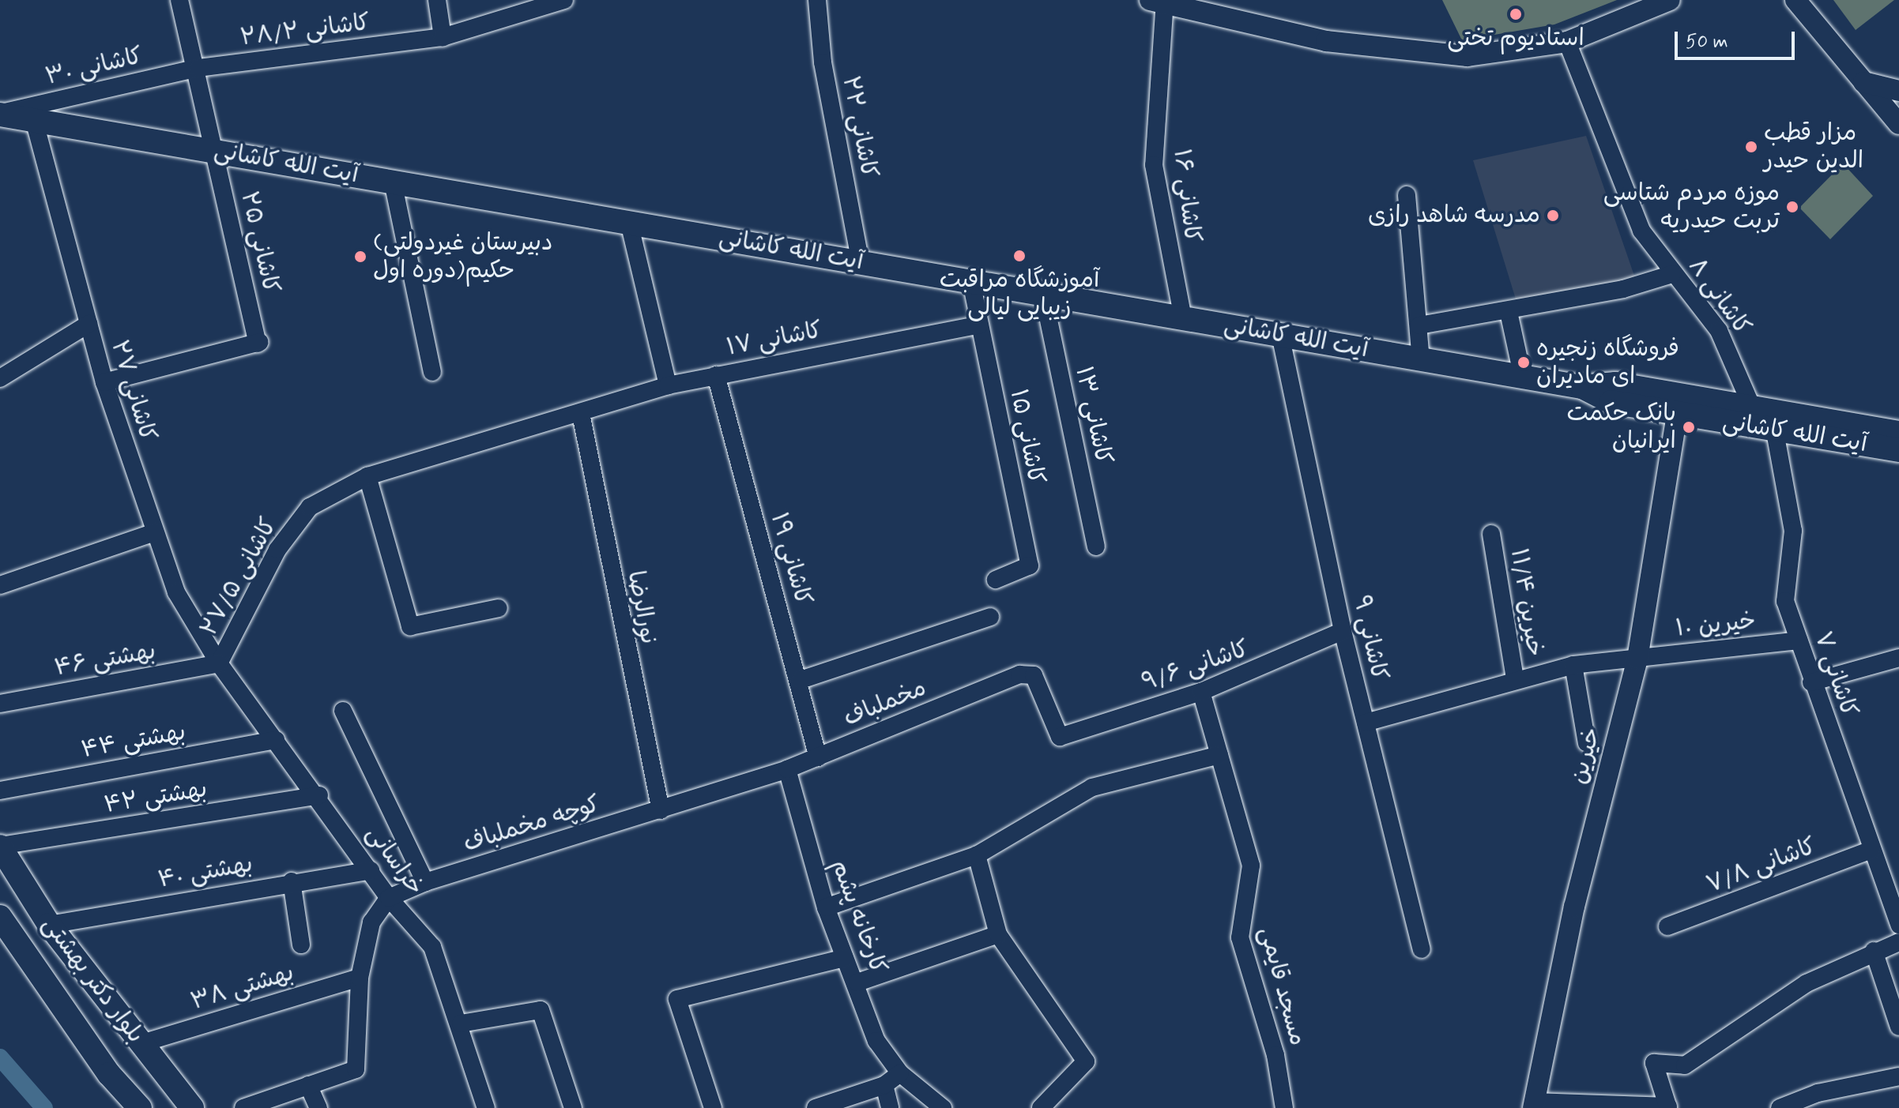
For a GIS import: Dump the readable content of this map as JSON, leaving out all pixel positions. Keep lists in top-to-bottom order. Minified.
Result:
{"streets":{"main road":["آیت الله کاشانی","بلوار دکتر بهشتی"],"street":["کاشانی ۲۸/۲","کاشانی ۳۰","کاشانی ۲۲","کاشانی ۱۶","کاشانی ۲۵","کاشانی ۸","کاشانی ۱۷","کاشانی ۲۷","کاشانی ۱۳","کاشانی ۱۵","کاشانی ۱۹","کاشانی ۲۷/۵","خیرین ۱۱/۴","نورالرضا","خیرین ۱۰","کاشانی ۹","بهشتی ۴۶","کاشانی ۹/۶","کاشانی ۷","مخملباف","بهشتی ۴۴","خیرین","بهشتی ۴۲","کوچه مخملباف","خراسانی","کاشانی ۷/۸","بهشتی ۴۰","کارخانه پشم","مسجد قایمی","بهشتی ۳۸"]},"crossings":[["کاشانی ۲۸/۲","کاشانی ۳۰"],["کاشانی ۲۸/۲","کاشانی ۲۵"],["کاشانی ۳۰","آیت الله کاشانی"],["کاشانی ۳۰","کاشانی ۲۵"],["کاشانی ۲۲","آیت الله کاشانی"],["آیت الله کاشانی","کاشانی ۱۶"],["آیت الله کاشانی","کاشانی ۲۵"],["آیت الله کاشانی","کاشانی ۸"],["آیت الله کاشانی","کاشانی ۲۷"],["آیت الله کاشانی","کاشانی ۱۳"],["آیت الله کاشانی","کاشانی ۱۵"],["آیت الله کاشانی","کاشانی ۹"],["آیت الله کاشانی","کاشانی ۷"],["آیت الله کاشانی","خیرین"],["کاشانی ۲۵","کاشانی ۲۷"],["کاشانی ۱۷","کاشانی ۱۵"],["کاشانی ۱۷","کاشانی ۱۹"],["کاشانی ۱۷","کاشانی ۲۷/۵"],["کاشانی ۱۷","نورالرضا"],["کاشانی ۲۷","کاشانی ۲۷/۵"],["کاشانی ۲۷","بهشتی ۴۶"],["کاشانی ۲۷","خراسانی"],["کاشانی ۱۹","مخملباف"],["کاشانی ۲۷/۵","نورالرضا"],["کاشانی ۲۷/۵","بهشتی ۴۶"],["کاشانی ۲۷/۵","خراسانی"],["خیرین ۱۱/۴","خیرین ۱۰"],["نورالرضا","کوچه مخملباف"],["خیرین ۱۰","کاشانی ۹"],["خیرین ۱۰","کاشانی ۷"],["خیرین ۱۰","خیرین"],["کاشانی ۹","کاشانی ۹/۶"],["بهشتی ۴۶","خراسانی"],["کاشانی ۹/۶","مخملباف"],["کاشانی ۹/۶","مسجد قایمی"],["کاشانی ۷","کاشانی ۷/۸"],["مخملباف","کوچه مخملباف"],["مخملباف","کارخانه پشم"],["بهشتی ۴۴","خراسانی"],["بهشتی ۴۲","خراسانی"],["بهشتی ۴۲","بلوار دکتر بهشتی"],["کوچه مخملباف","خراسانی"],["خراسانی","بهشتی ۴۰"],["بهشتی ۴۰","بلوار دکتر بهشتی"],["بلوار دکتر بهشتی","بهشتی ۳۸"]],"places":["استادیوم تختی","مزار قطب الدین حیدر","موزه مردم شتاسی تربت حیدریه","مدرسه شاهد رازی","آموزشگاه مراقبت زیبایی لیالی","(دبیرستان غيردولتی حکیم(دوره اول","فروشگاه زنجیره ای مادیران","بانک حکمت ایرانیان"],"scale_bar":"50 m"}
